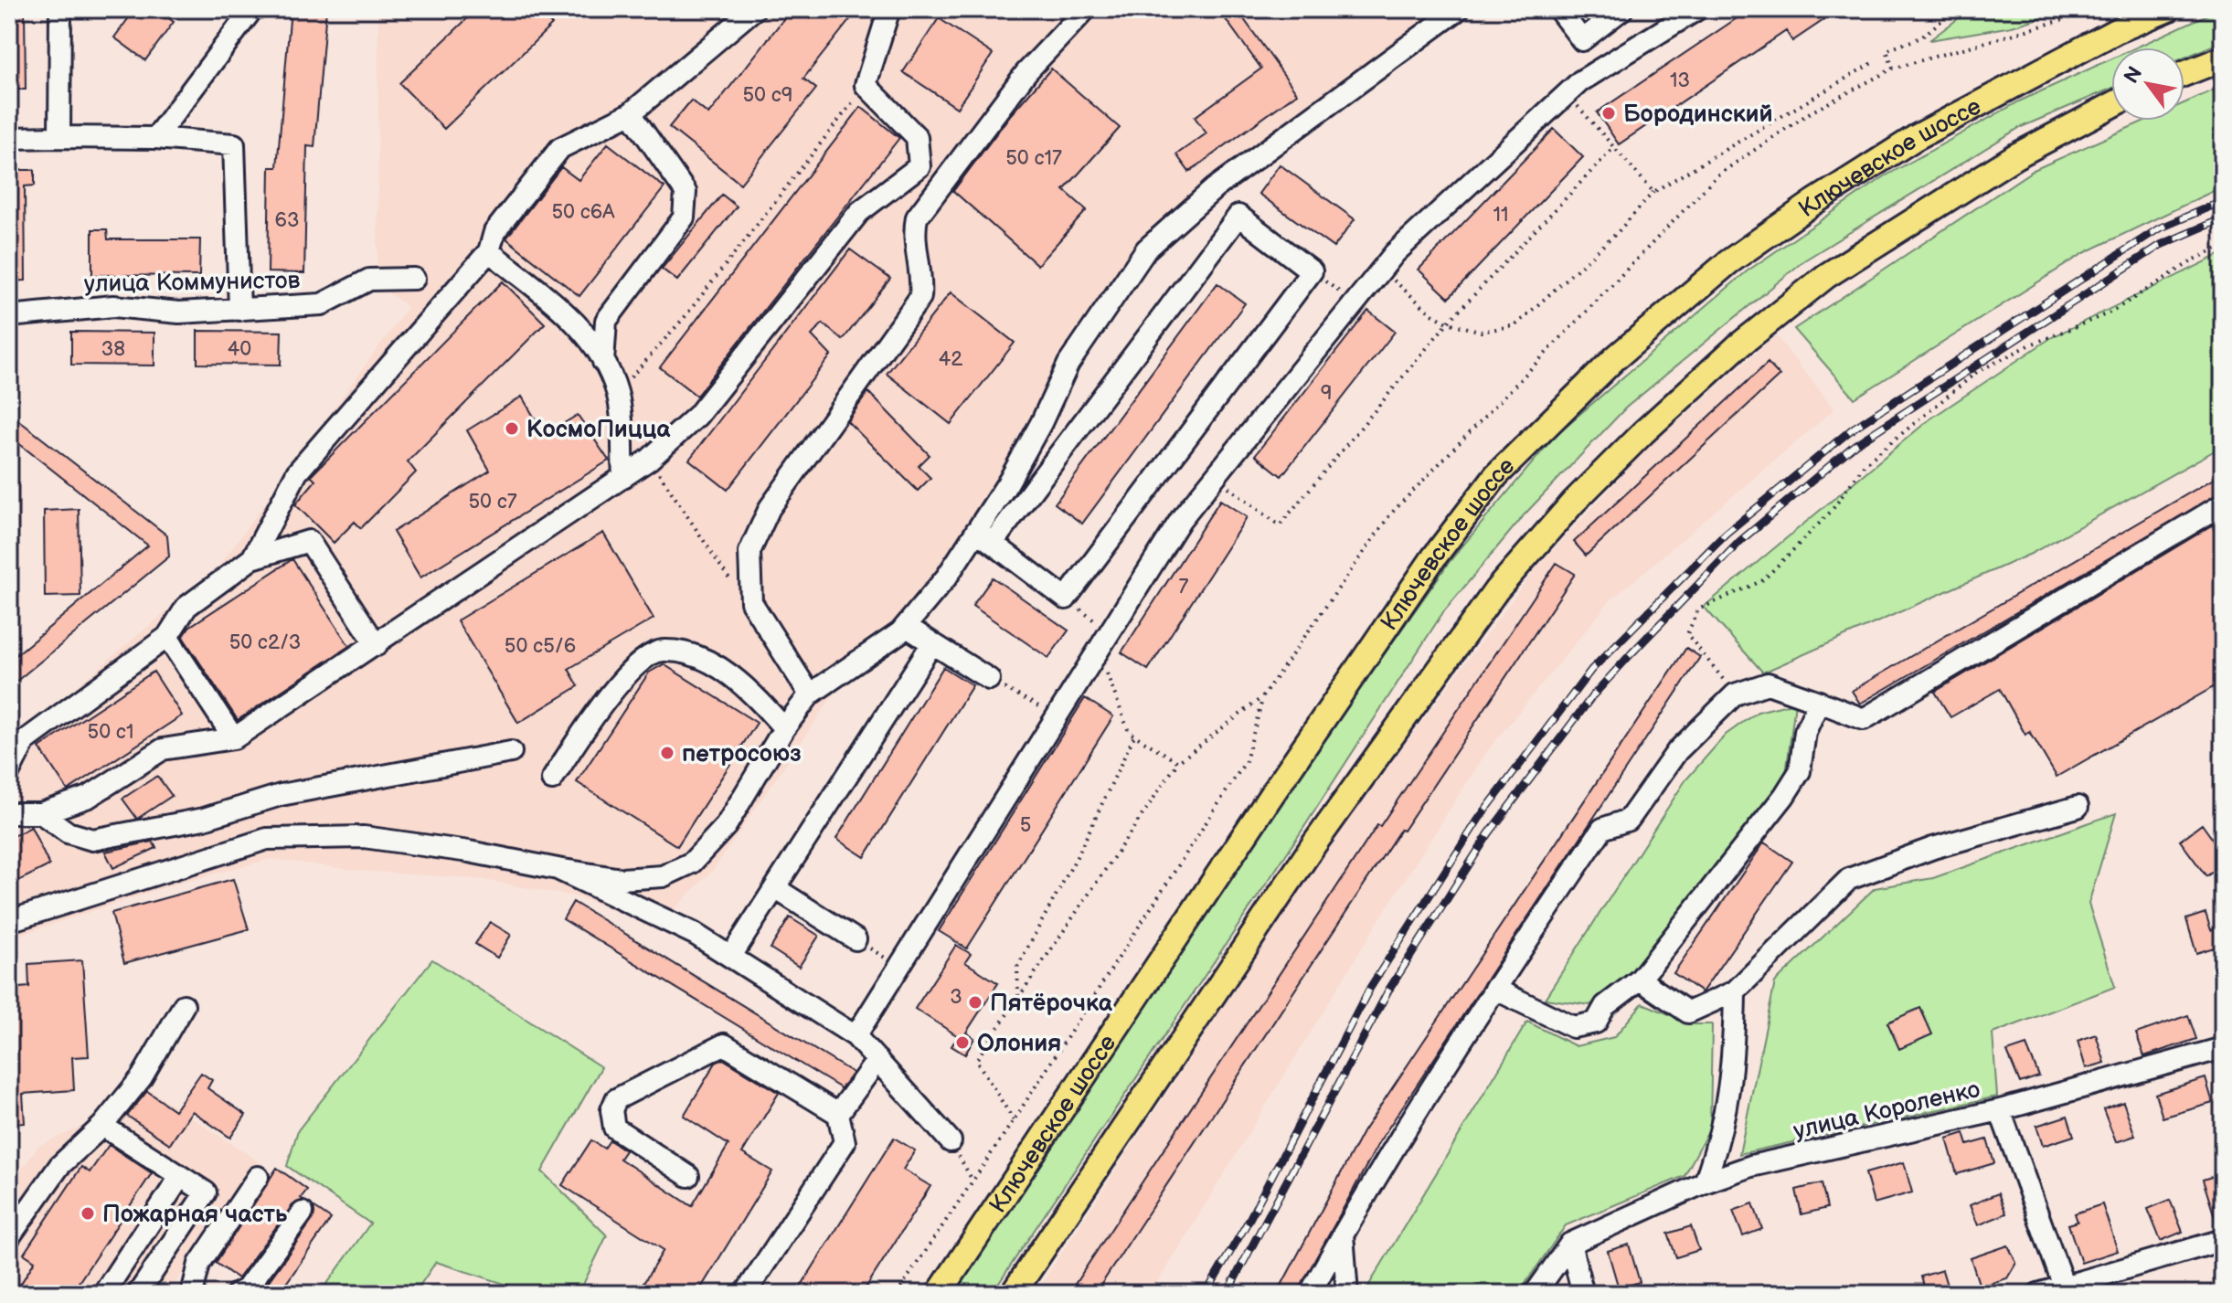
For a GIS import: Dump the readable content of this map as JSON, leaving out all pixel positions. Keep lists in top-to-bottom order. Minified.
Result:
{"streets":{"main road":["Ключевское шоссе"],"street":["улица Коммунистов","улица Короленко"]},"places":["Бородинский","КосмоПицца","петросоюз","Пятёрочка","Олония","Пожарная часть"],"house_numbers":["13","50 с9","50 с17","50 с6А","11","63","38","40","42","9","50 с7","7","50 с2/3","50 с5/6","50 с1","5","3"],"north":"top left"}
